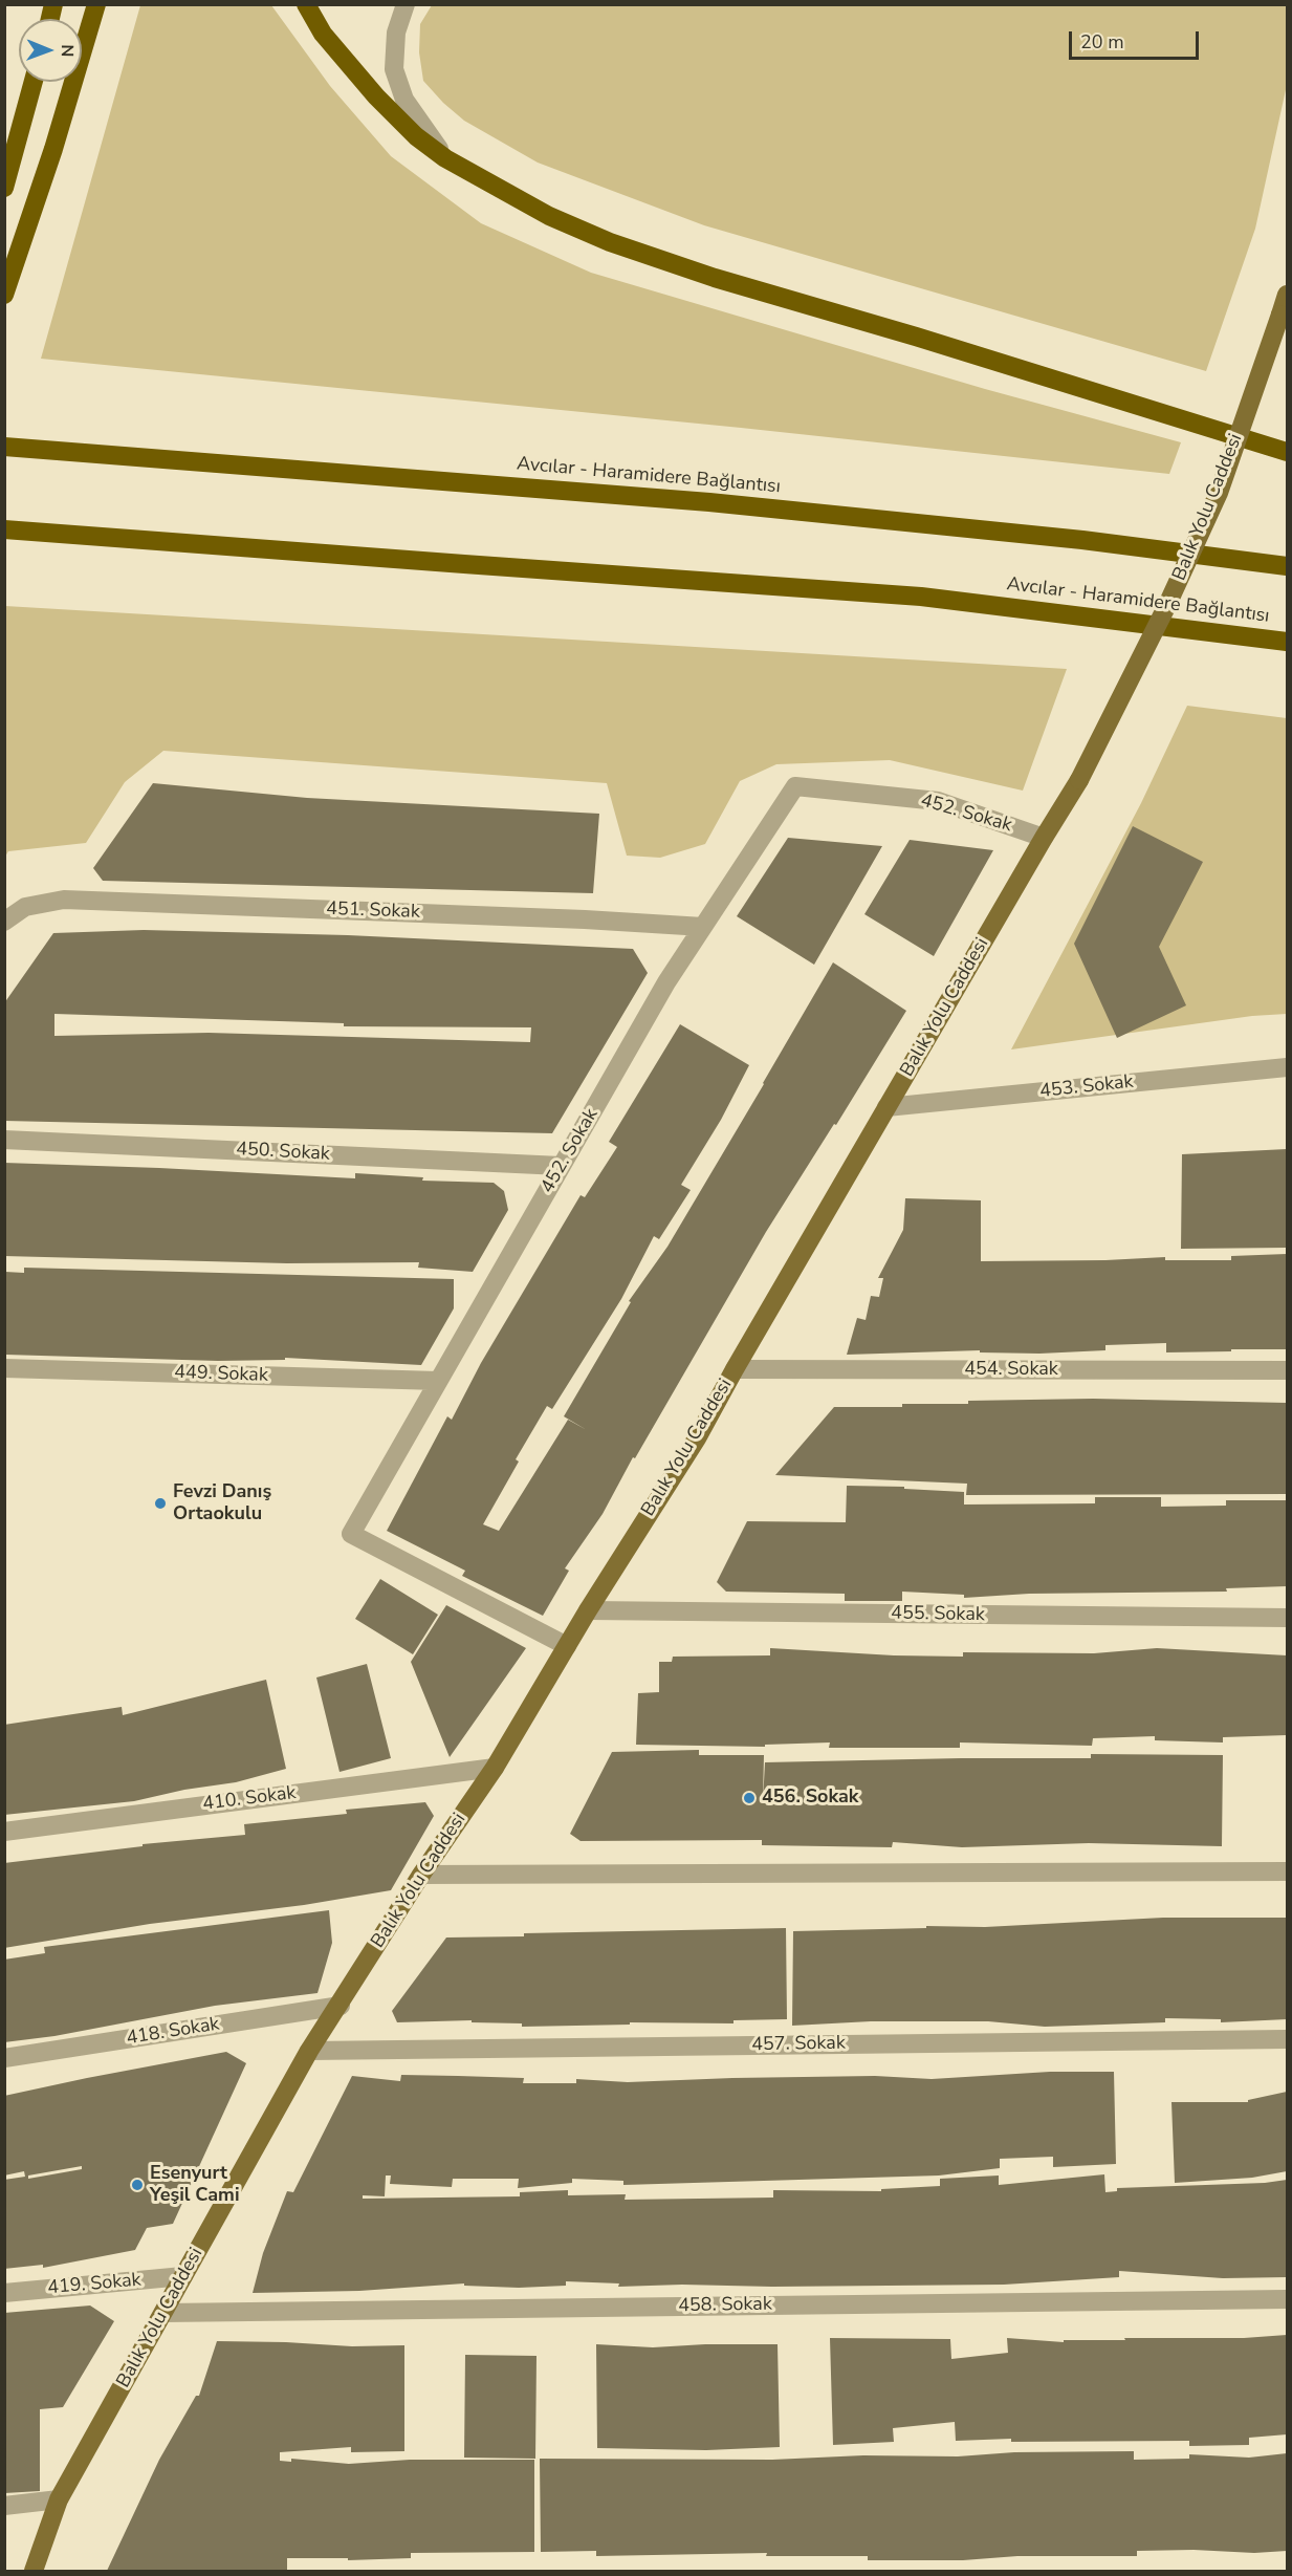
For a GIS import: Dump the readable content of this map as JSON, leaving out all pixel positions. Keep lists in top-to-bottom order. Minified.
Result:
{"streets":{"highway":["Avcılar - Haramidere Bağlantısı"],"main road":["Balık Yolu Caddesi"],"street":["452. Sokak","451. Sokak","453. Sokak","450. Sokak","454. Sokak","449. Sokak","455. Sokak","410. Sokak","418. Sokak","457. Sokak","419. Sokak","458. Sokak"]},"crossings":[["Balık Yolu Caddesi","452. Sokak"],["Balık Yolu Caddesi","453. Sokak"],["Balık Yolu Caddesi","454. Sokak"],["Balık Yolu Caddesi","455. Sokak"],["Balık Yolu Caddesi","410. Sokak"],["Balık Yolu Caddesi","418. Sokak"],["Balık Yolu Caddesi","457. Sokak"],["Balık Yolu Caddesi","419. Sokak"],["Balık Yolu Caddesi","458. Sokak"],["452. Sokak","451. Sokak"],["452. Sokak","450. Sokak"],["452. Sokak","449. Sokak"]],"places":["Fevzi Danış Ortaokulu","456. Sokak","Esenyurt Yeşil Cami"],"scale_bar":"20 m","north":"right"}
